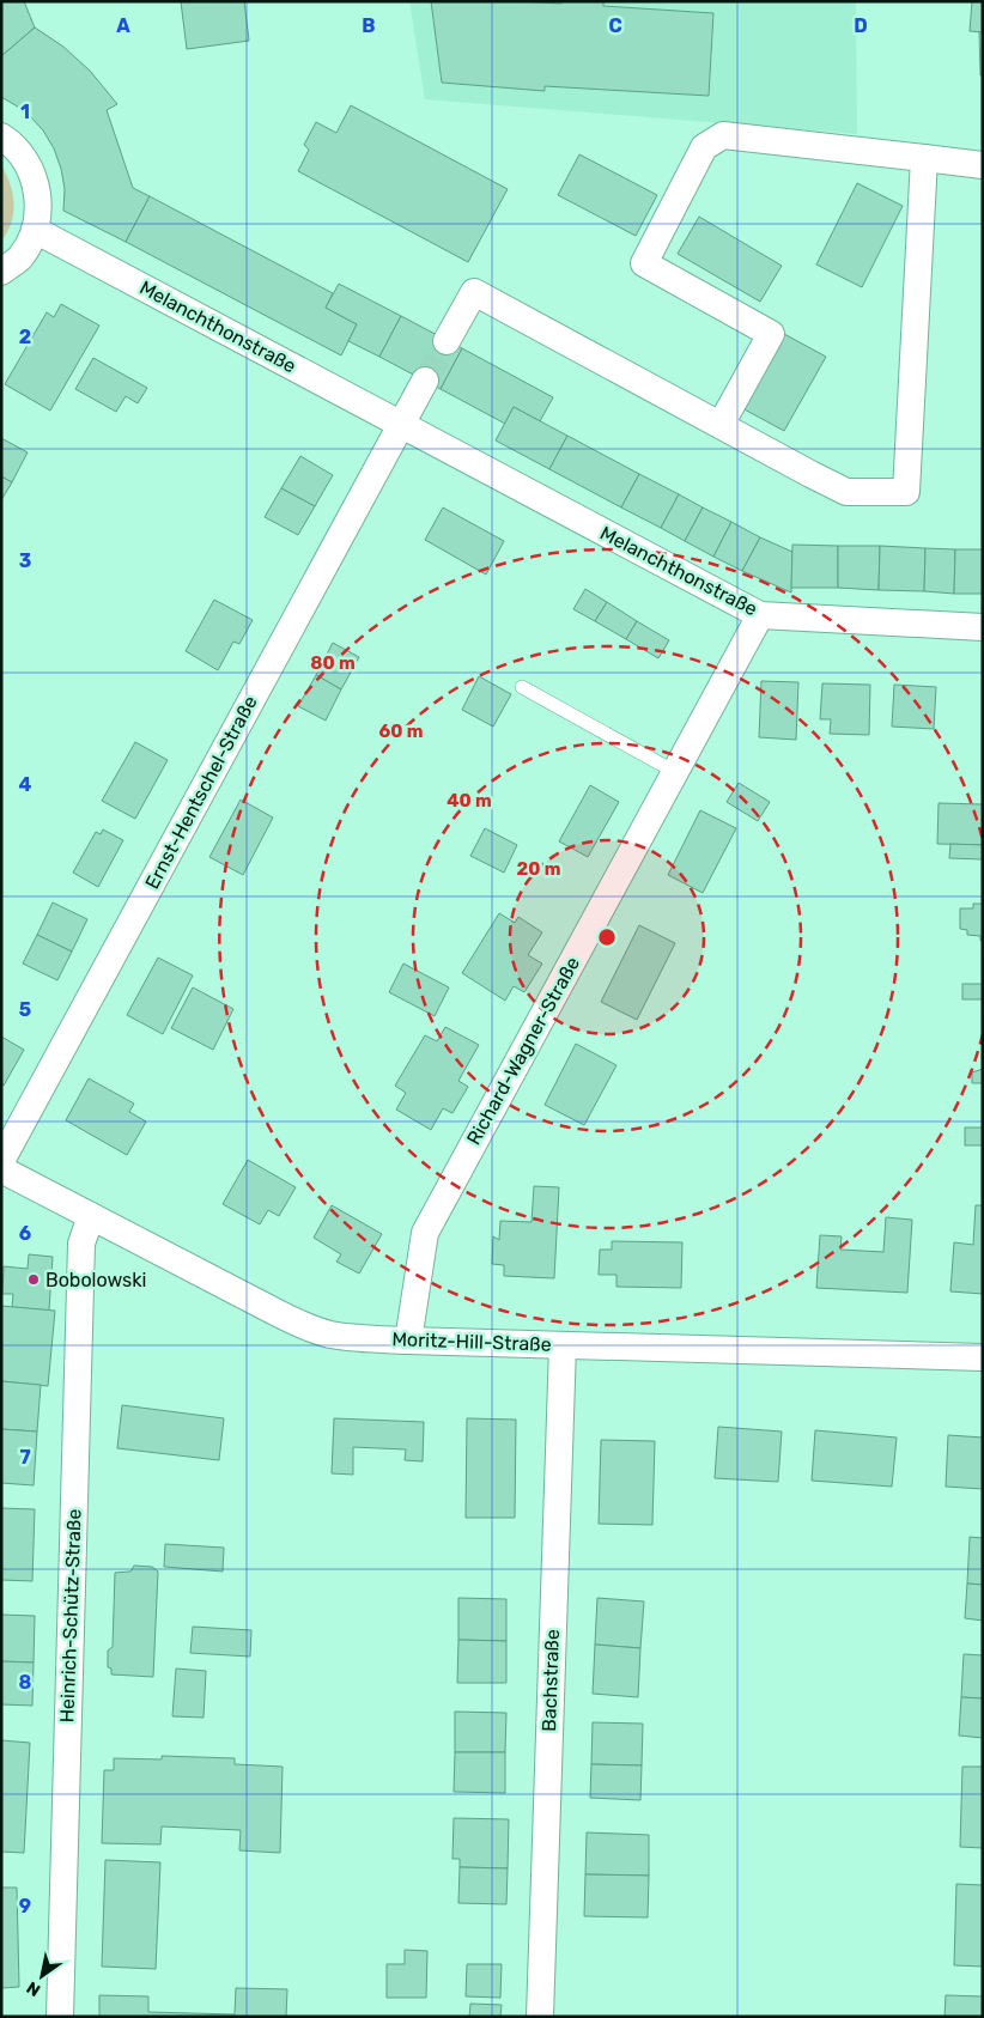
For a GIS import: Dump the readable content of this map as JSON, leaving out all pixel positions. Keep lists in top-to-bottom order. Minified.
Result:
{"streets":{"street":["Melanchthonstraße","Ernst-Hentschel-Straße","Richard-Wagner-Straße","Moritz-Hill-Straße","Heinrich-Schütz-Straße","Bachstraße"]},"crossings":[["Melanchthonstraße","Ernst-Hentschel-Straße"],["Melanchthonstraße","Richard-Wagner-Straße"],["Richard-Wagner-Straße","Moritz-Hill-Straße"],["Moritz-Hill-Straße","Heinrich-Schütz-Straße"],["Moritz-Hill-Straße","Bachstraße"]],"places":["Bobolowski"],"north":"bottom left","grid":{"columns":["A","B","C","D"],"rows":["1","2","3","4","5","6","7","8","9"]},"rings":["80 m","60 m","40 m","20 m"]}
